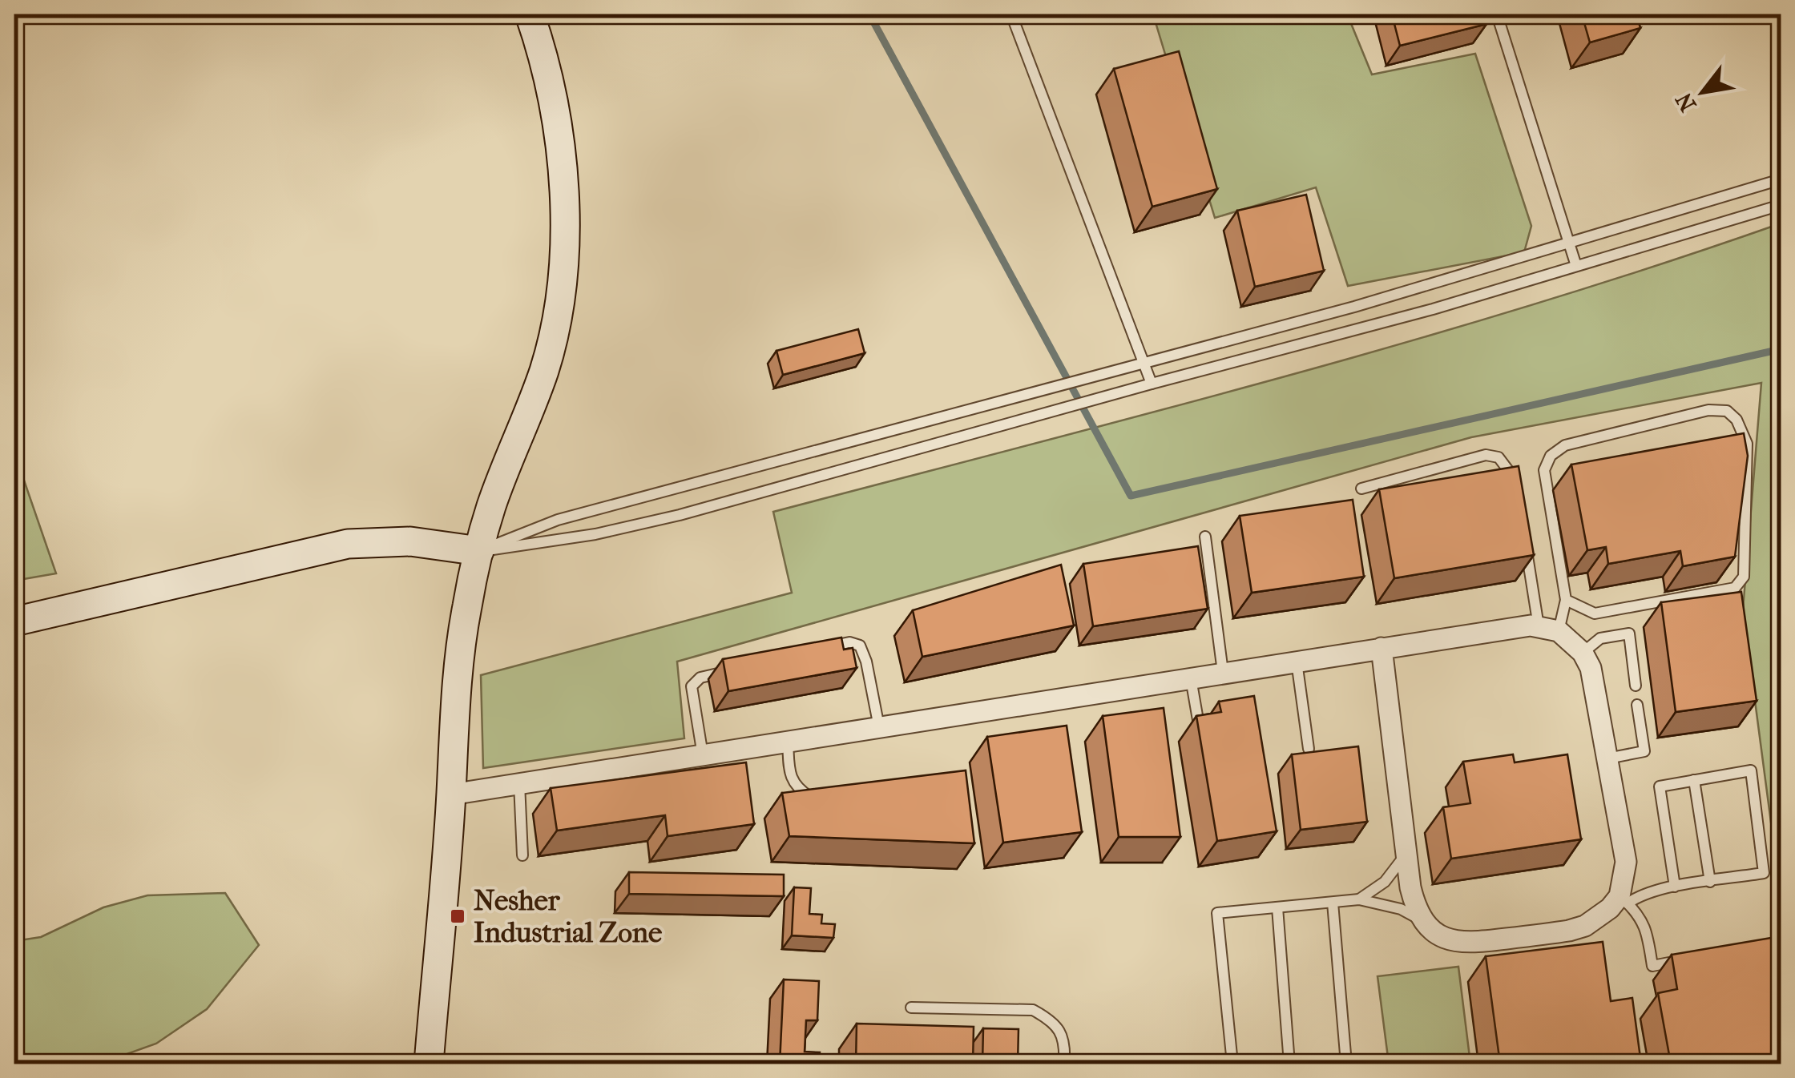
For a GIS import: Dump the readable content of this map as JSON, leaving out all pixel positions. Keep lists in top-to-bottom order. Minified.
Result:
{"places":{"transit":["Nesher Industrial Zone"]},"north":"bottom left"}
